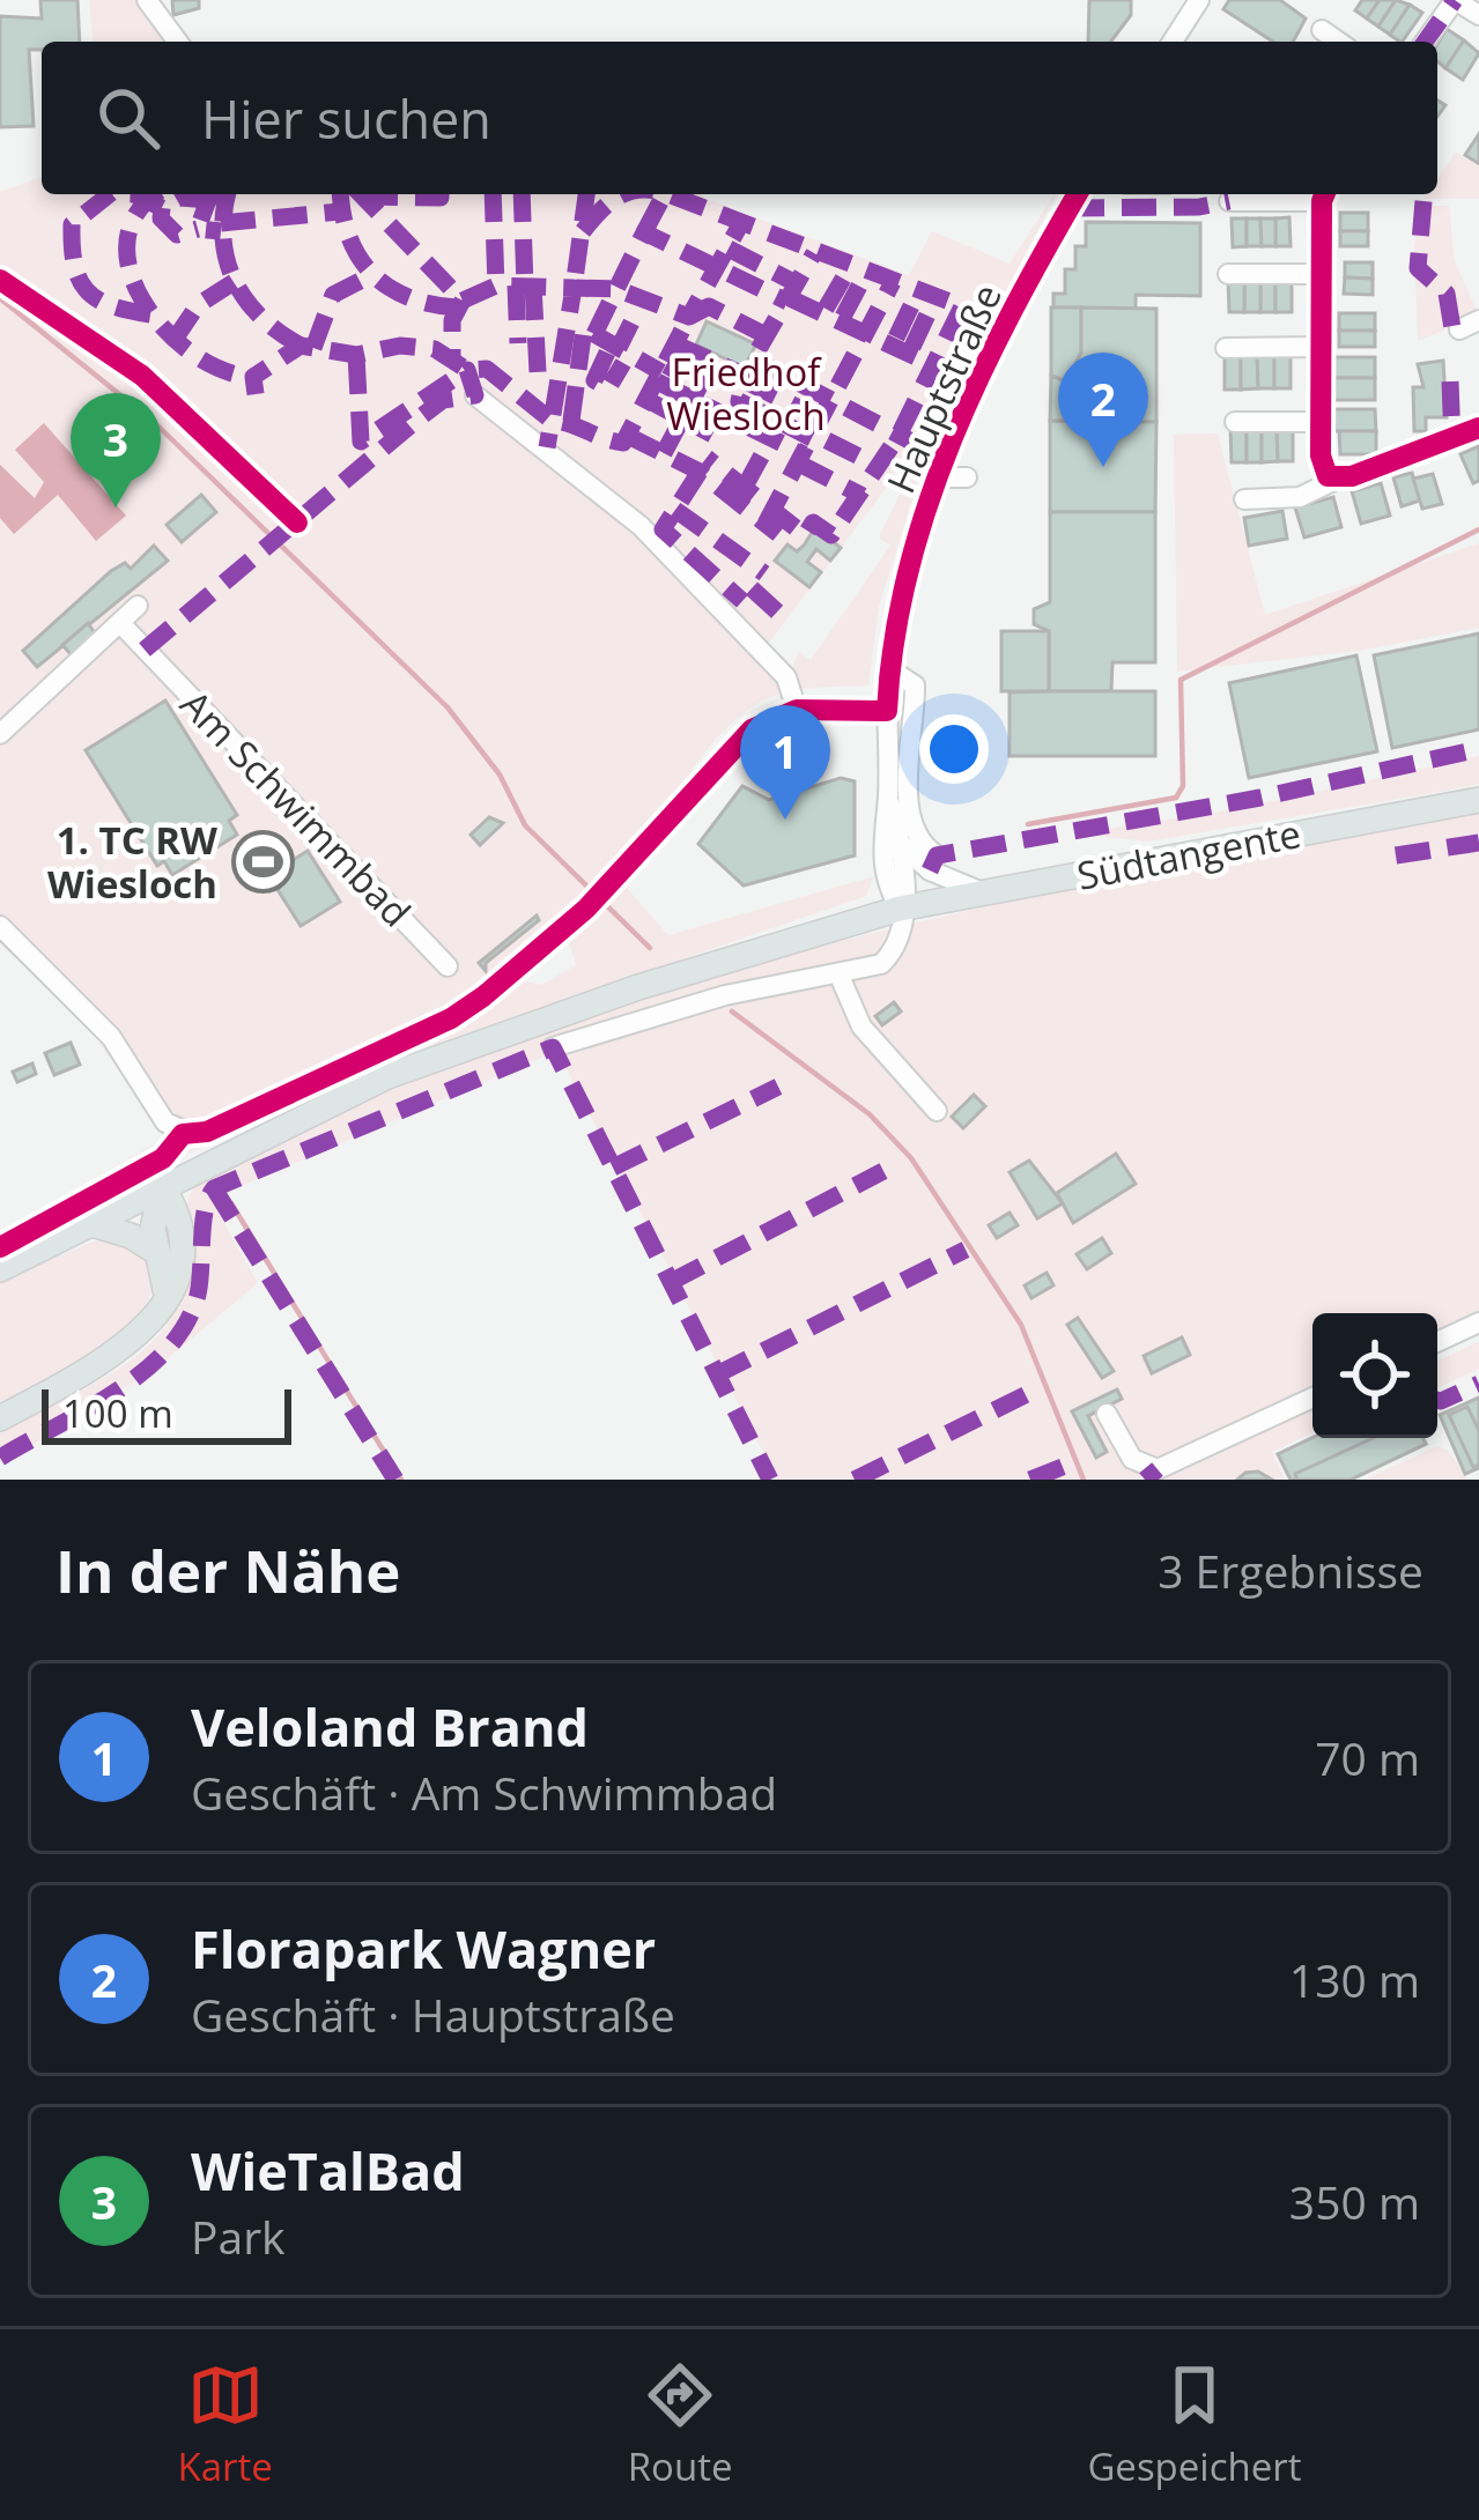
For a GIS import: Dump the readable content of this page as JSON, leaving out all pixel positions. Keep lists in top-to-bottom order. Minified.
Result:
{"streets":{"main road":["Südtangente"],"street":["Hauptstraße","Am Schwimmbad"]},"crossings":[["Hauptstraße","Südtangente"]],"parks":["Friedhof Wiesloch"],"places":{"sports":["1. TC RW Wiesloch"]},"scale_bar":"100 m","page":{"search":"Hier suchen","pins":["2","3","1"],"scale":"100 m","heading":["In der Nähe","3 Ergebnisse"],"list":[{"mark":"1","name":"Veloland Brand","note":"Geschäft · Am Schwimmbad","value":"70 m"},{"mark":"2","name":"Florapark Wagner","note":"Geschäft · Hauptstraße","value":"130 m"},{"mark":"3","name":"WieTalBad","note":"Park","value":"350 m"}],"nav":["Karte","Route","Gespeichert"]}}
